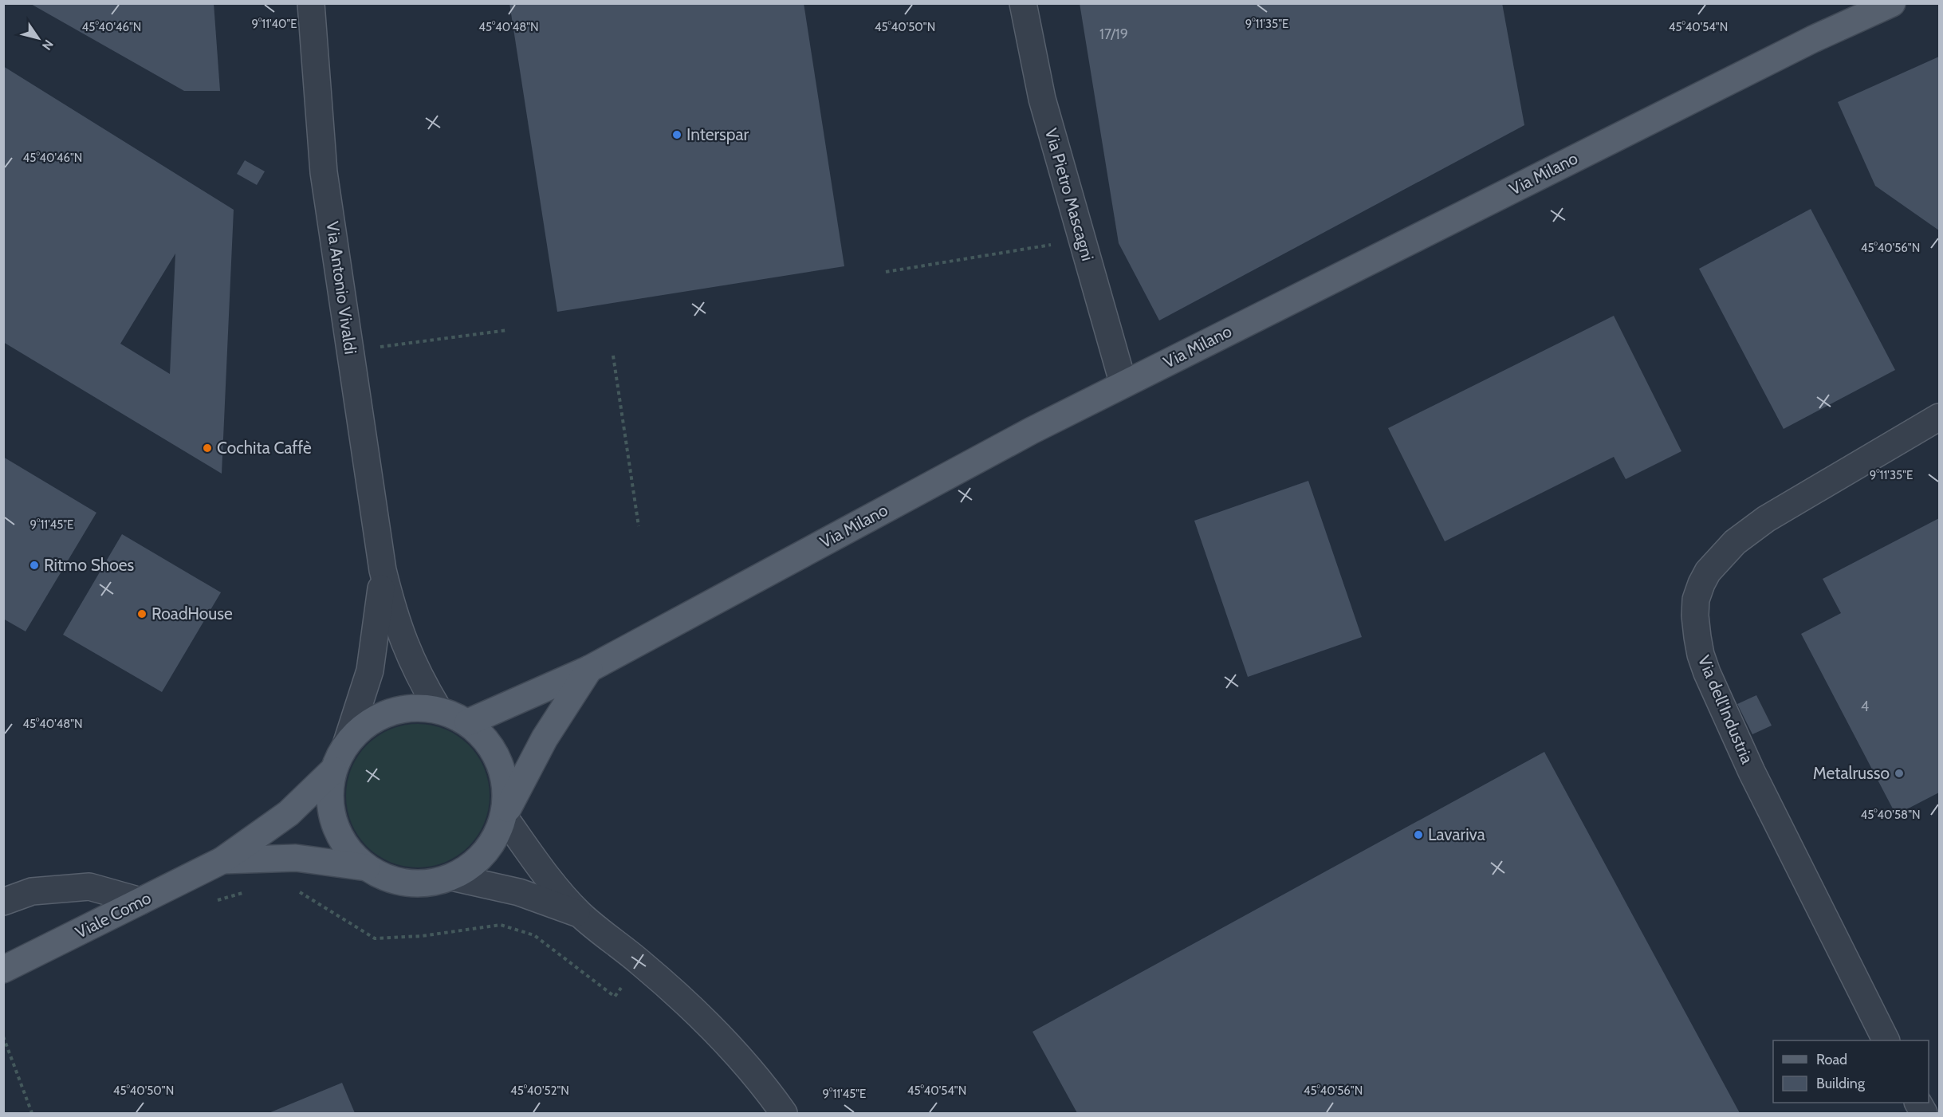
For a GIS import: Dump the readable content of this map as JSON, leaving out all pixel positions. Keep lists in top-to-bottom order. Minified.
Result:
{"streets":{"main road":["Via Milano","Viale Como"],"street":["Via Pietro Mascagni","Via Antonio Vivaldi","Via dell'Industria"]},"crossings":[["Via Milano","Via Pietro Mascagni"]],"places":["Interspar","Cochita Caffè","Ritmo Shoes","RoadHouse","Metalrusso","Lavariva"],"house_numbers":["17/19","4"],"legend":["Road","Building"],"north":"bottom right","coordinates":["9°11'40\"E","9°11'35\"E","45°40'46\"N","45°40'48\"N","45°40'50\"N","45°40'54\"N","45°40'56\"N","9°11'45\"E","45°40'58\"N","45°40'52\"N"]}
